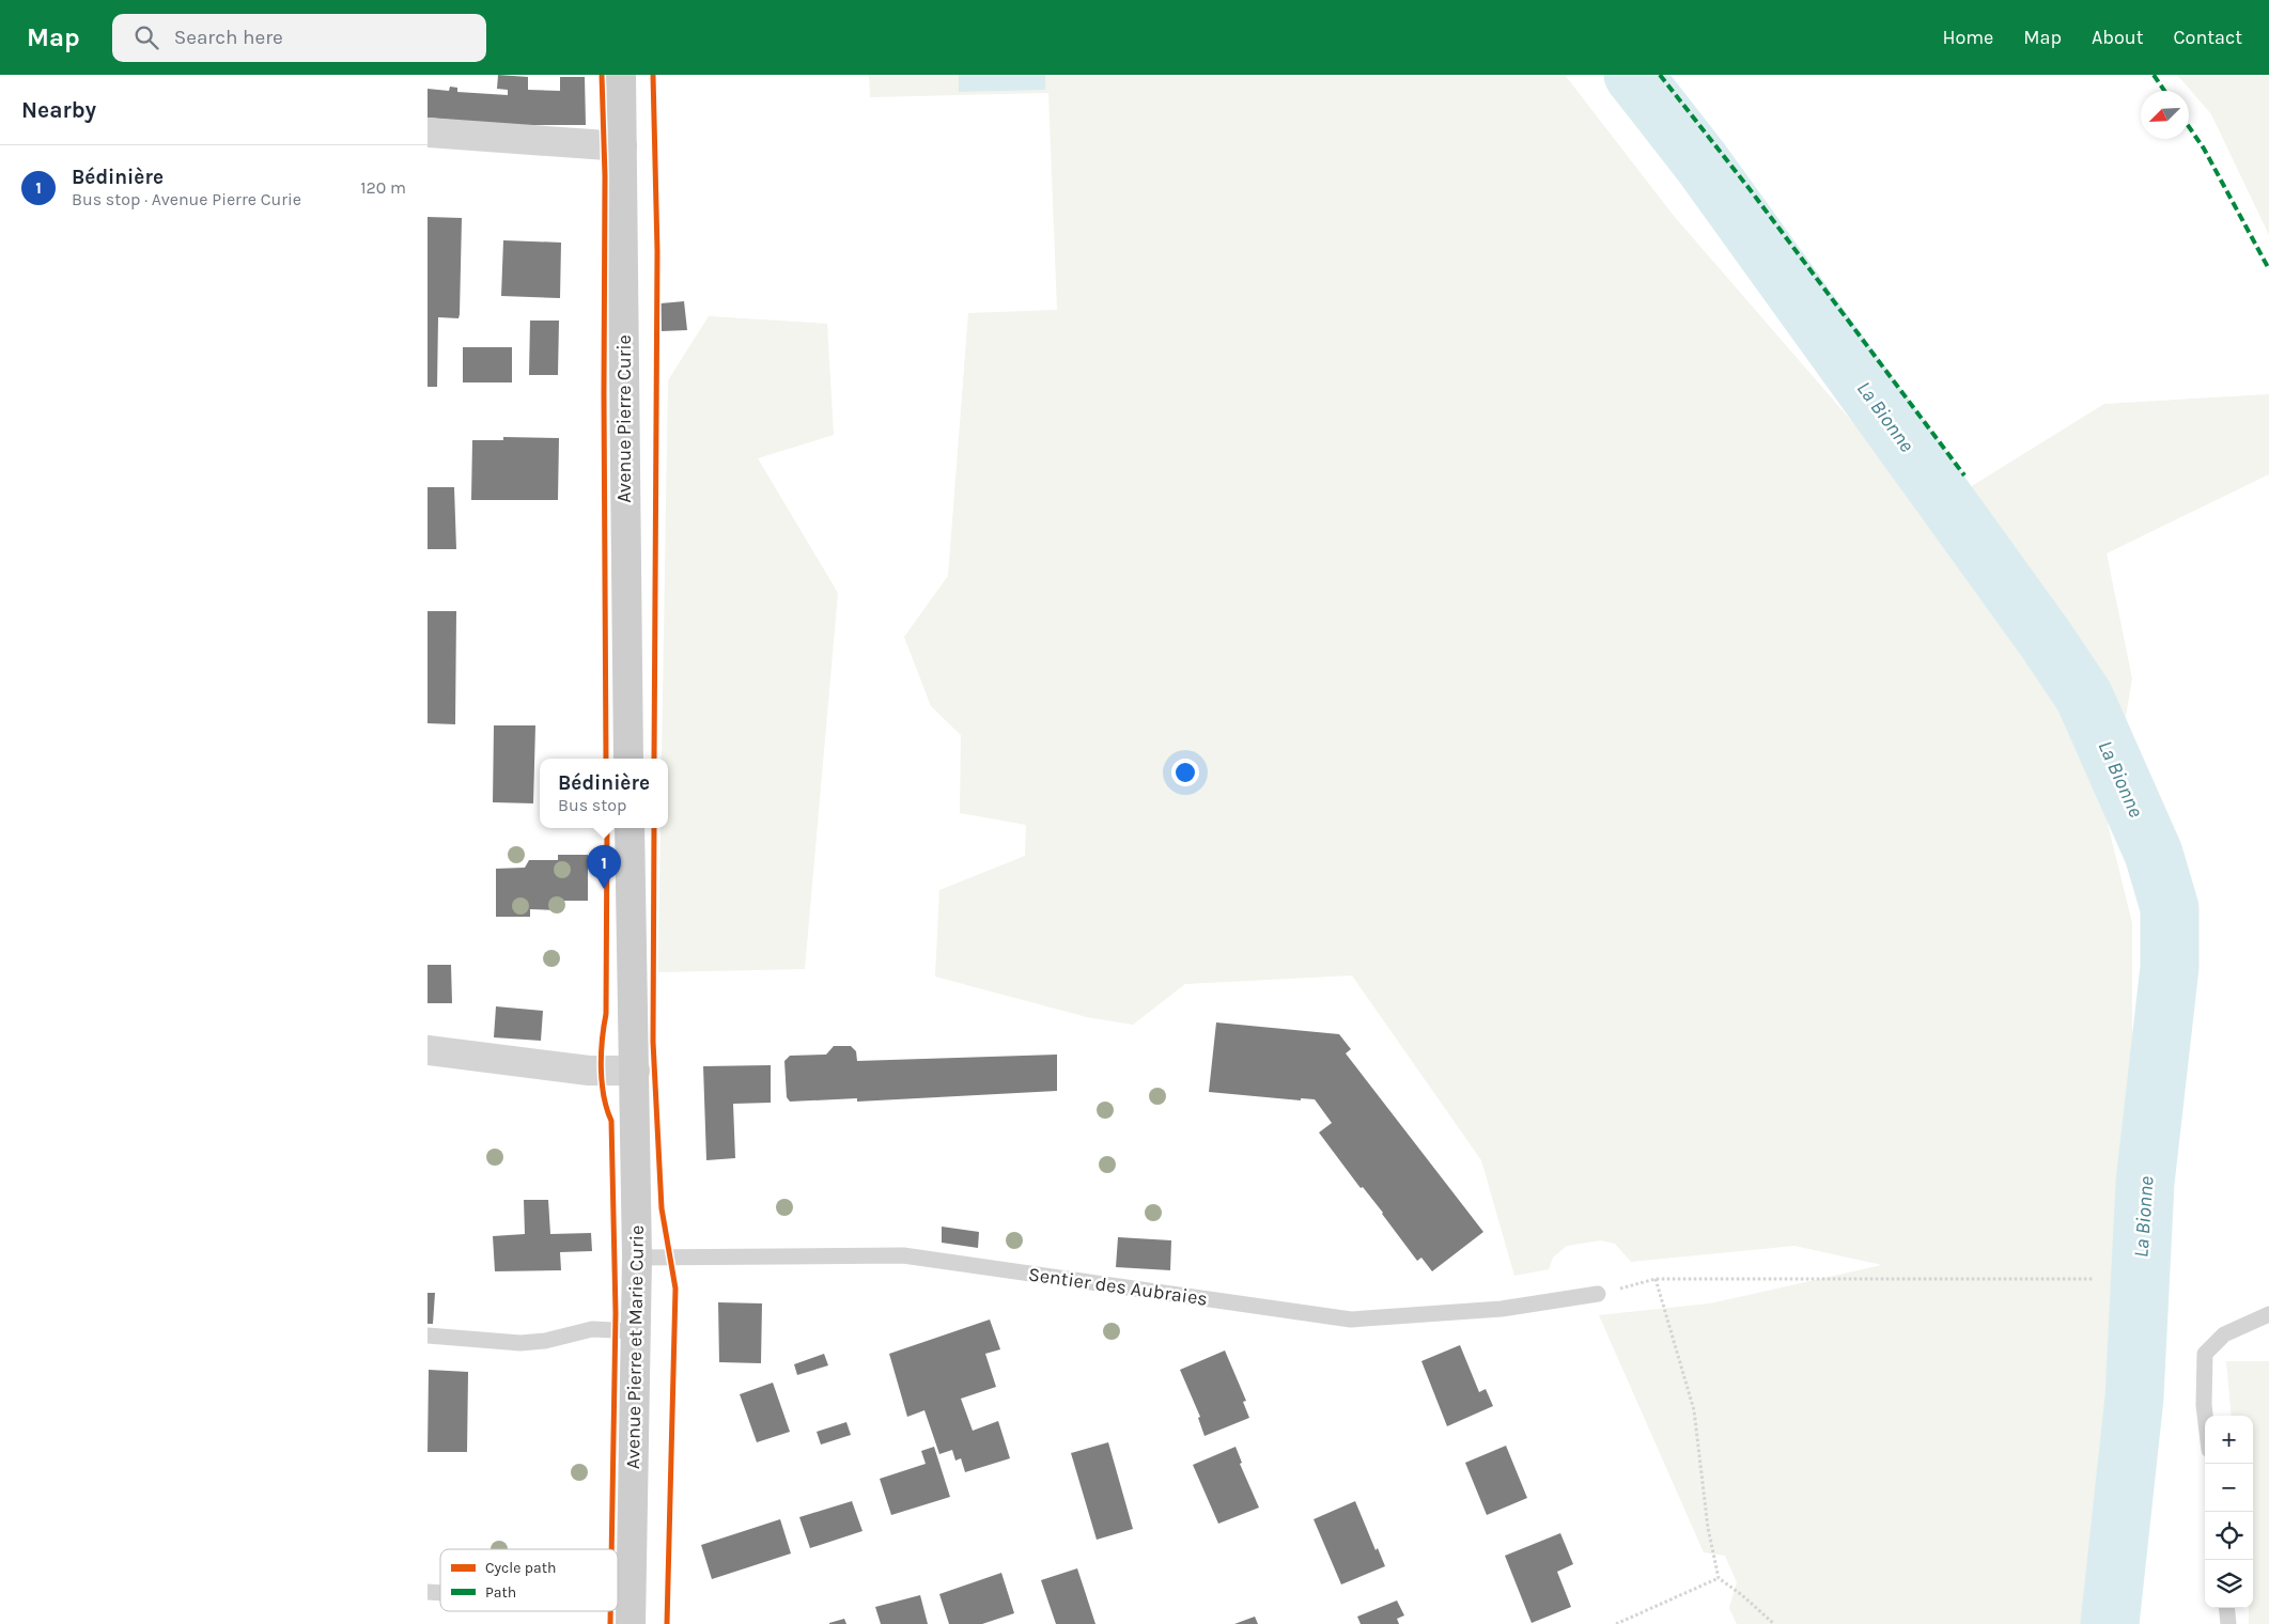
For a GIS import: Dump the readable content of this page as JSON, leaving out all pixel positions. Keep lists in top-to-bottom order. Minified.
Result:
{"streets":{"main road":["Avenue Pierre Curie","Avenue Pierre et Marie Curie"],"lane":["Sentier des Aubraies"]},"crossings":[["Sentier des Aubraies","Avenue Pierre et Marie Curie"]],"water":["La Bionne"],"legend":["Cycle path","Path"],"north":"bottom left","page":{"header":"Map","search":"Search here","nav":["Home","Map","About","Contact"],"heading":"Nearby","list":[{"mark":"1","name":"Bédinière","note":"Bus stop · Avenue Pierre Curie","value":"120 m"}],"popup":["Bédinière","Bus stop"],"pins":"1","map_buttons":["+","−"]}}
